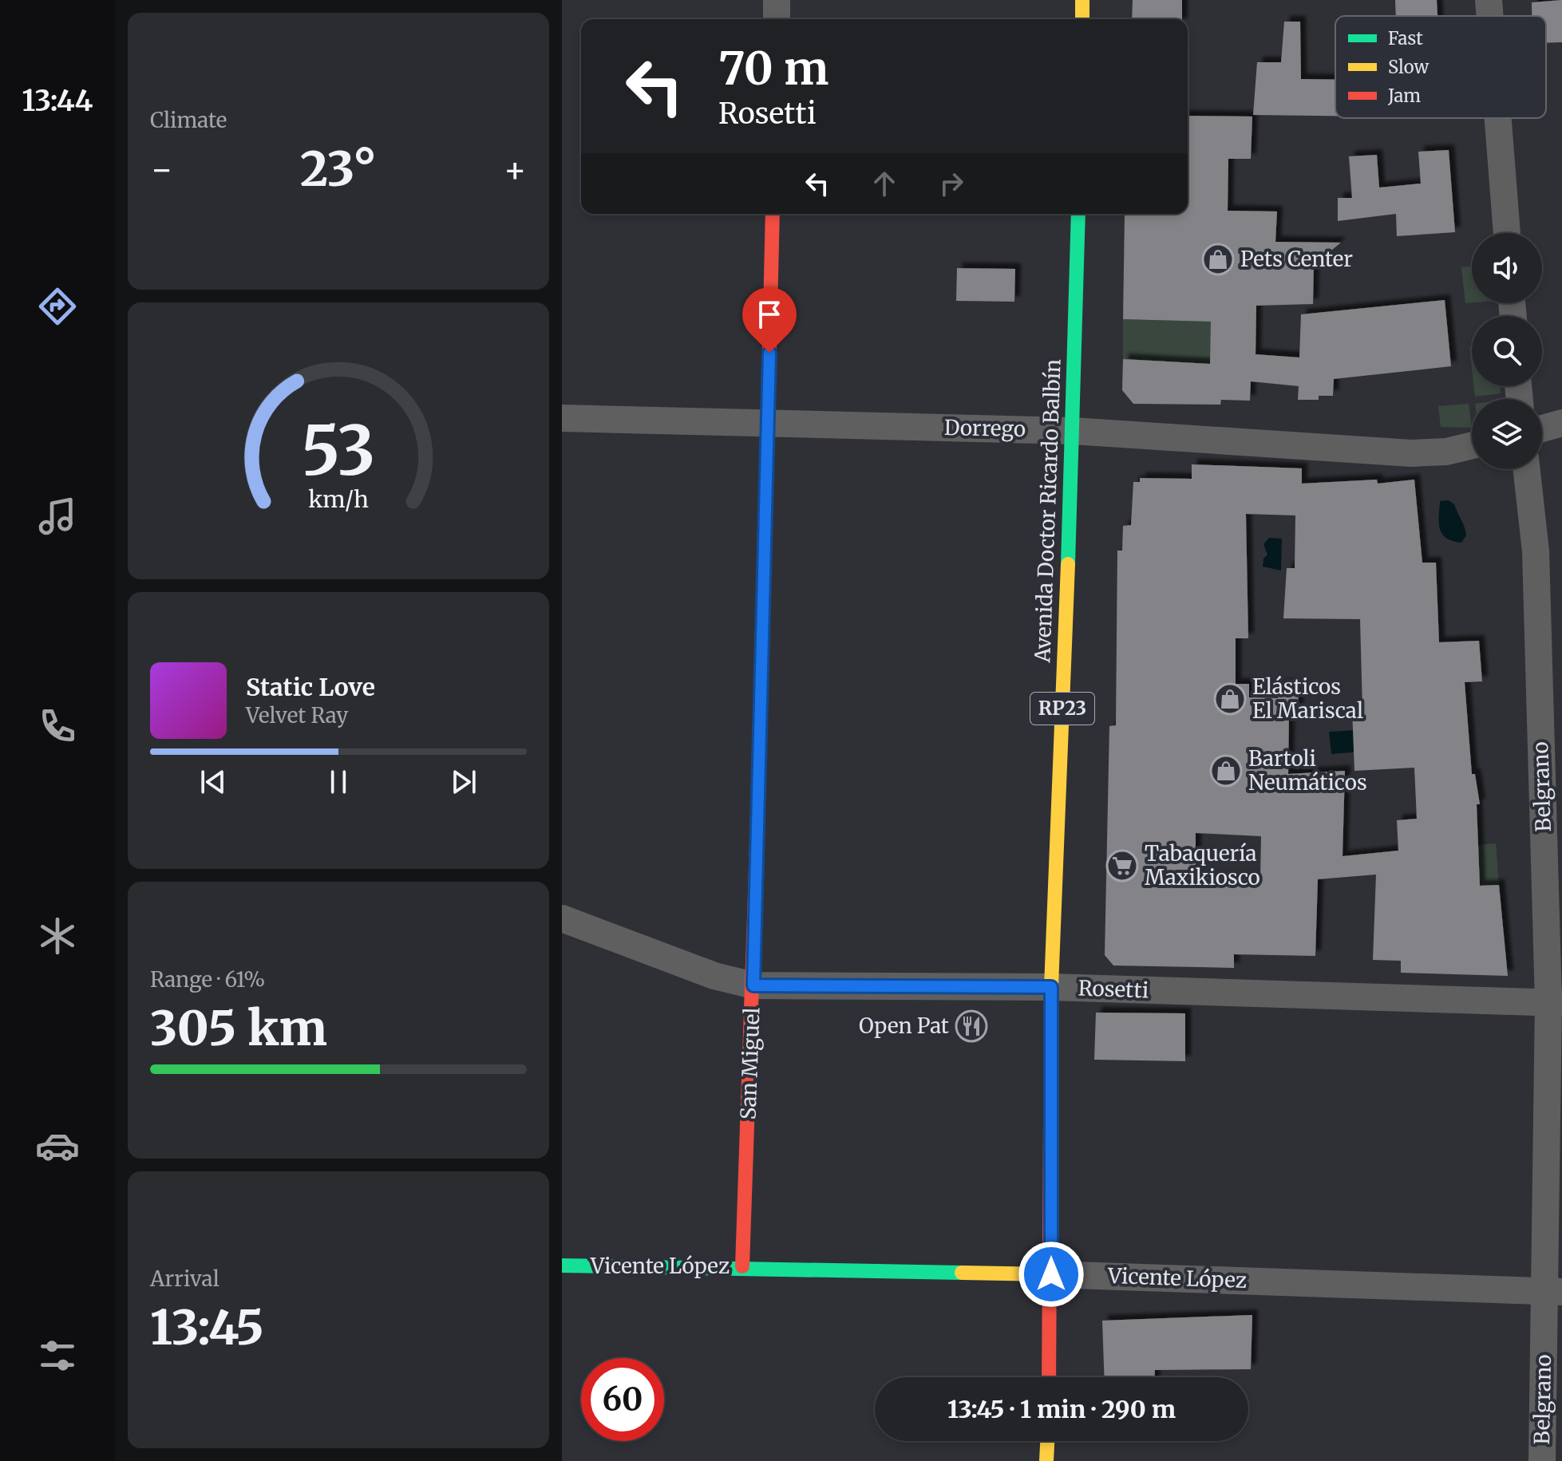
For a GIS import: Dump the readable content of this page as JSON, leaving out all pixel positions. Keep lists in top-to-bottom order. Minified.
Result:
{"streets":{"street":["Dorrego","Avenida Doctor Ricardo Balbín","RP23","Belgrano","Rosetti","San Miguel","Vicente López"]},"crossings":[["Dorrego","Avenida Doctor Ricardo Balbín"],["Dorrego","San Miguel"],["Avenida Doctor Ricardo Balbín","Rosetti"],["Avenida Doctor Ricardo Balbín","Vicente López"],["Belgrano","Rosetti"],["Belgrano","Vicente López"],["Rosetti","San Miguel"],["San Miguel","Vicente López"]],"places":{"shop":["Pets Center","Elásticos El Mariscal","Bartoli Neumáticos"],"supermarket":["Tabaquería Maxikiosco"],"restaurant":["Open Pat"]},"legend":["Fast","Slow","Jam"],"page":{"tabs":"13:44","tile":["Climate",["Range · 61%","305 km"],["Arrival","13:45"]],"turn":["70 m","Rosetti"],"heat":["−","23°","+"],"song":["Static Love","Velvet Ray"],"limit":"60","trip":"13:45 · 1 min · 290 m","gauge":["53","km/h"]}}
